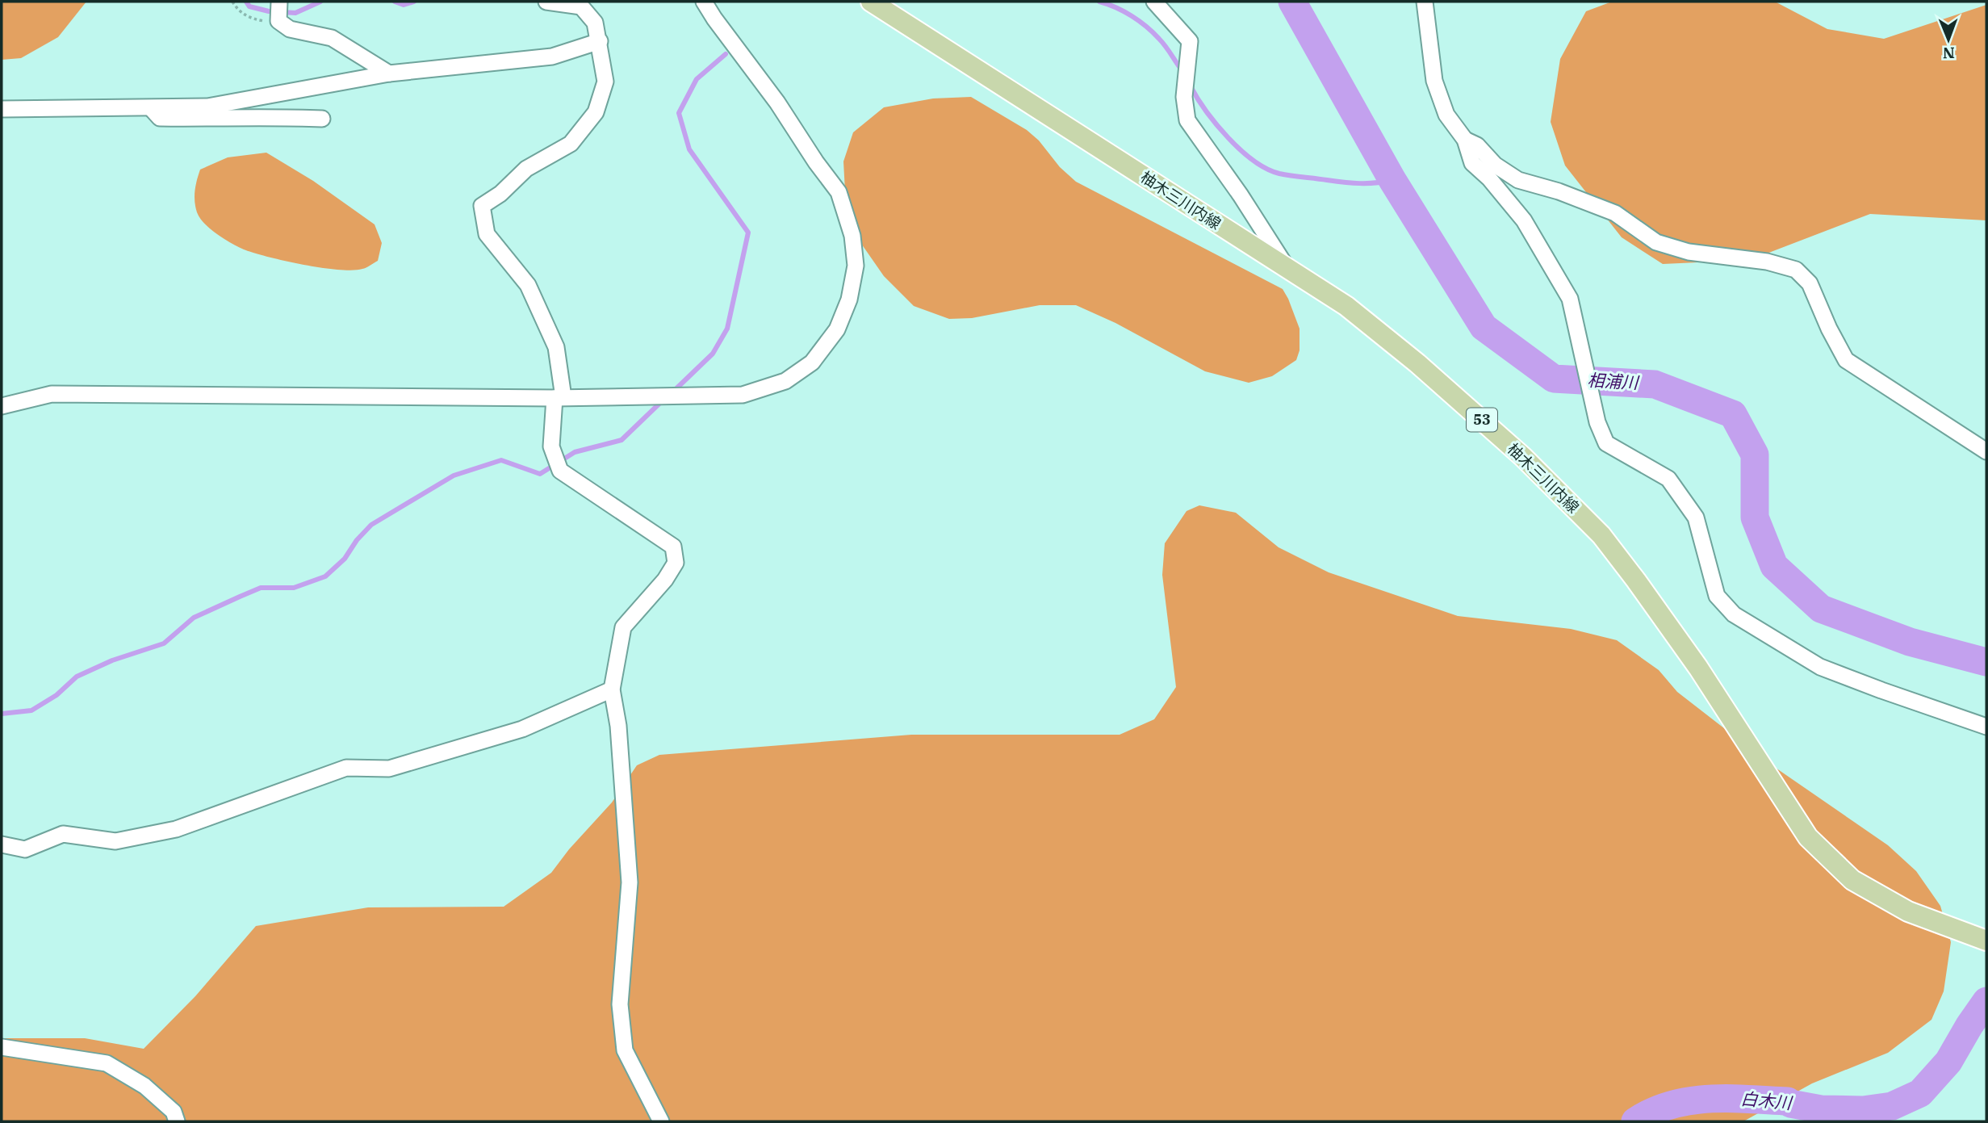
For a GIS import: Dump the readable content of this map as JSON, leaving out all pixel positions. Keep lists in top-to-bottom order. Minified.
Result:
{"streets":{"main road":["柚木三川内線","53"]},"water":["相浦川","白木川"],"north":"bottom"}
